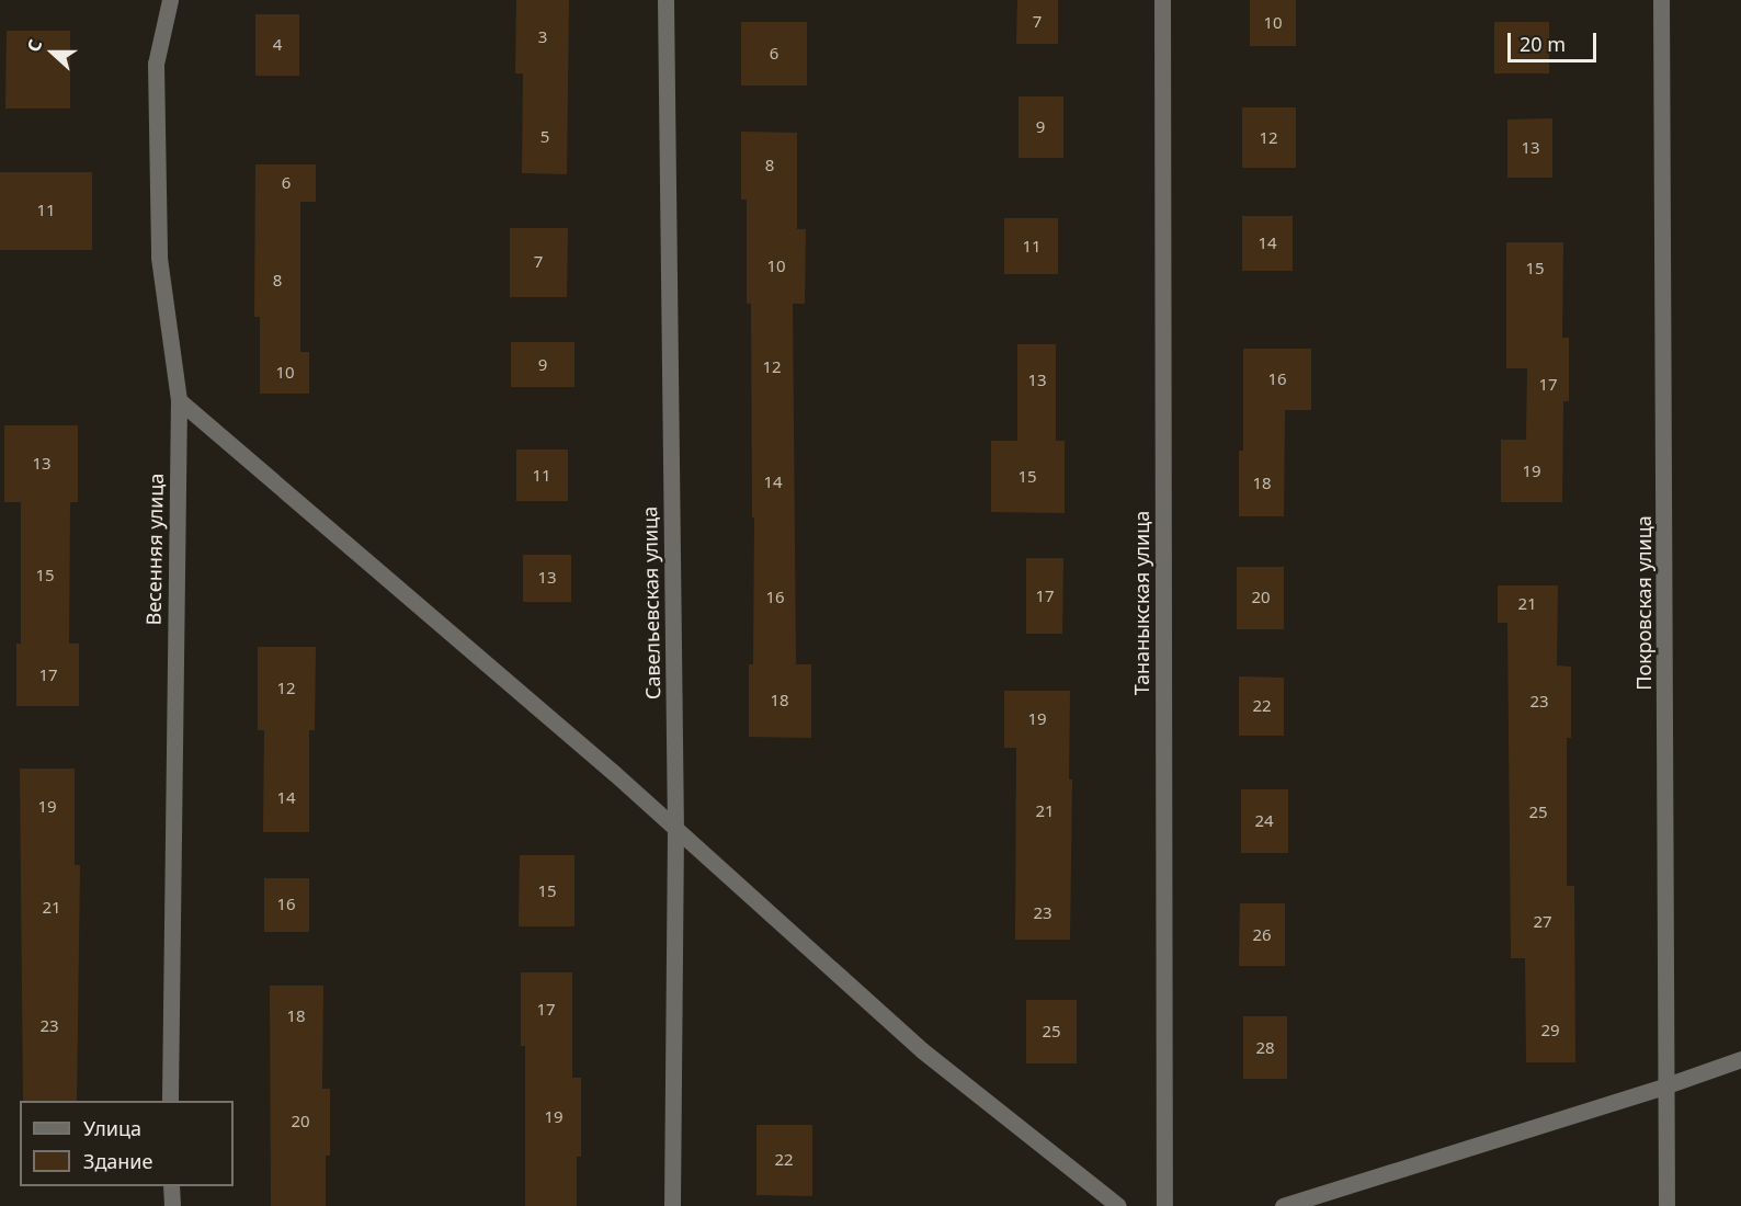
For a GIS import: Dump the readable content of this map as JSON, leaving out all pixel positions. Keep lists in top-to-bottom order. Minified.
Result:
{"streets":{"street":["Весенняя улица","Савельевская улица","Тананыкская улица","Покровская улица"]},"house_numbers":["7","10","3","4","6","9","5","12","13","8","6","11","14","11","7","10","15","8","9","12","10","16","13","17","13","19","11","15","14","18","15","13","17","16","20","21","17","12","18","23","22","19","14","19","21","25","24","15","16","21","23","27","26","17","18","23","29","25","28","19","20","22"],"legend":["Улица","Здание"],"scale_bar":"20 m","north":"left"}
